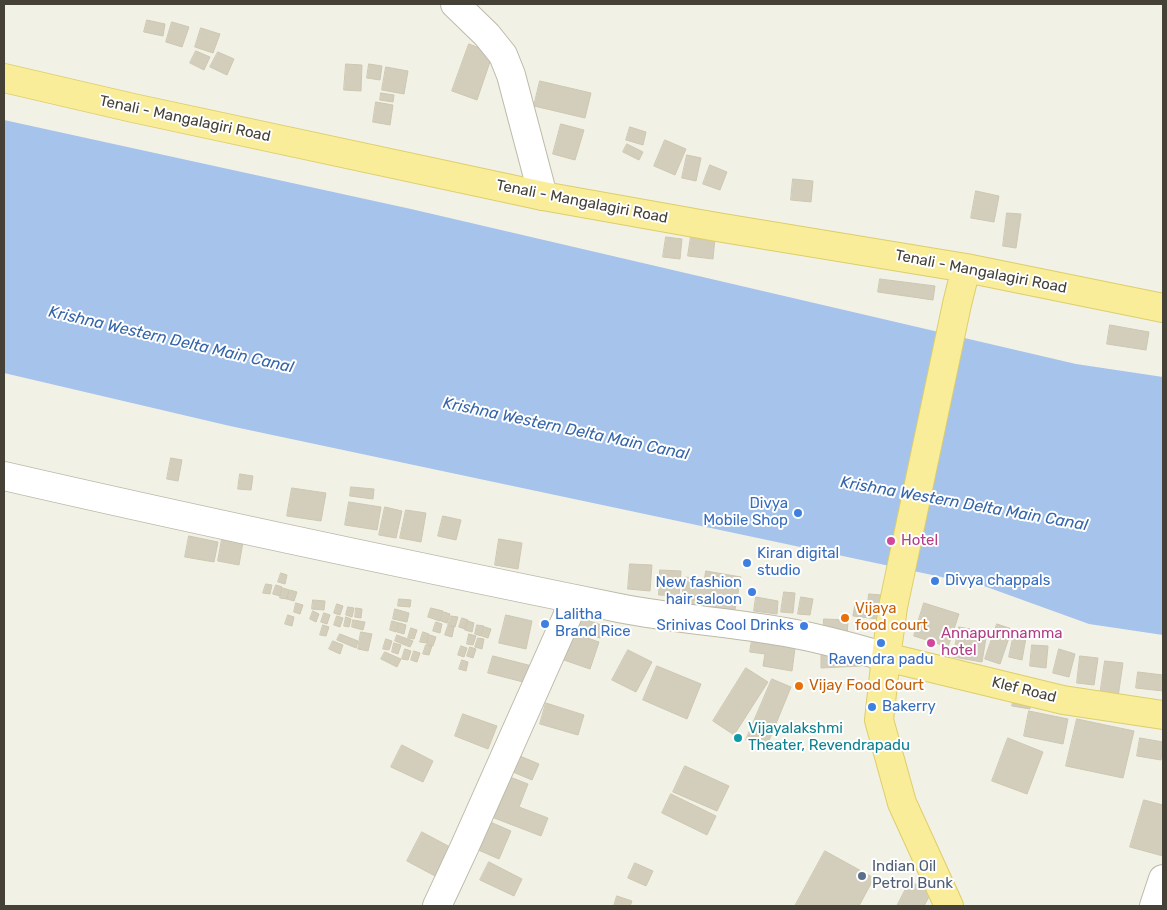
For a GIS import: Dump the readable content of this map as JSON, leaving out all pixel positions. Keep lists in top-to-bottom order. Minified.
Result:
{"streets":{"main road":["Tenali - Mangalagiri Road","Klef Road"]},"water":["Krishna Western Delta Main Canal"],"places":["Divya Mobile Shop","Hotel","Kiran digital studio","Divya chappals","New fashion hair saloon","Vijaya food court","Lalitha Brand Rice","Srinivas Cool Drinks","Ravendra padu","Annapurnnamma hotel","Vijay Food Court","Bakerry","Vijayalakshmi Theater, Revendrapadu","Indian Oil Petrol Bunk"]}
